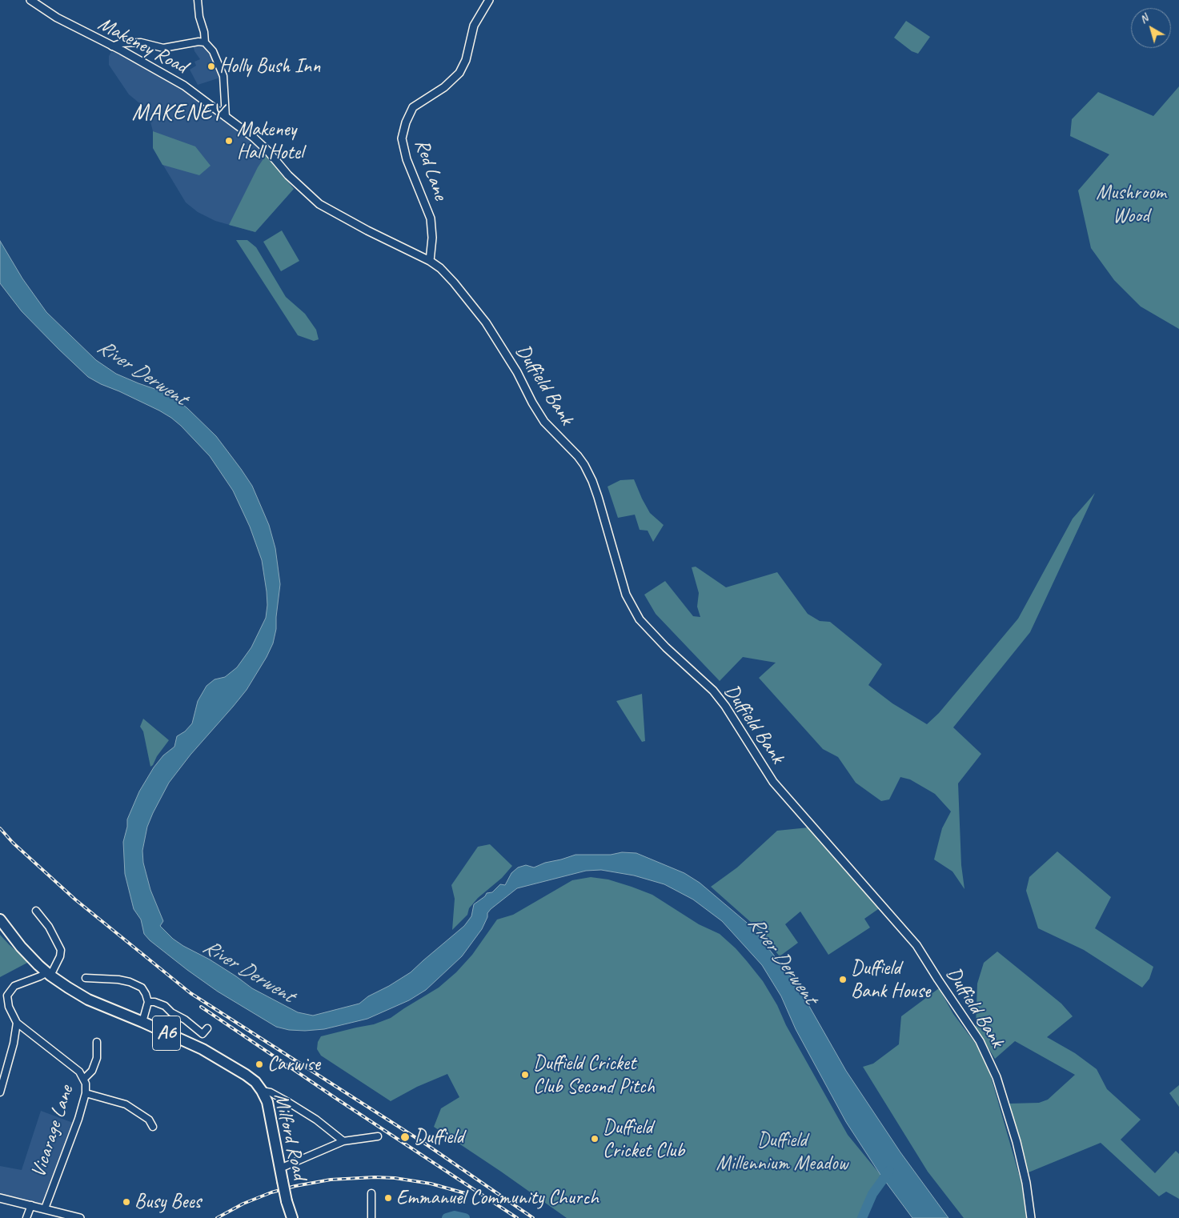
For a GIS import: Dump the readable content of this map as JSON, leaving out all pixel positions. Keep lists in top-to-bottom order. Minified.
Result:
{"streets":{"highway":["A6","Milford Road"],"street":["Makeney Road","Red Lane","Duffield Bank","Vicarage Lane"]},"crossings":[["Makeney Road","Red Lane"],["Makeney Road","Duffield Bank"],["Red Lane","Duffield Bank"]],"districts":["MAKENEY"],"water":["River Derwent"],"parks":["Mushroom Wood","Duffield Millennium Meadow"],"places":["Holly Bush Inn","Makeney Hall Hotel","Duffield Bank House","Carwise","Duffield Cricket Club Second Pitch","Duffield","Duffield Cricket Club","Emmanuel Community Church","Busy Bees"],"north":"top left"}
